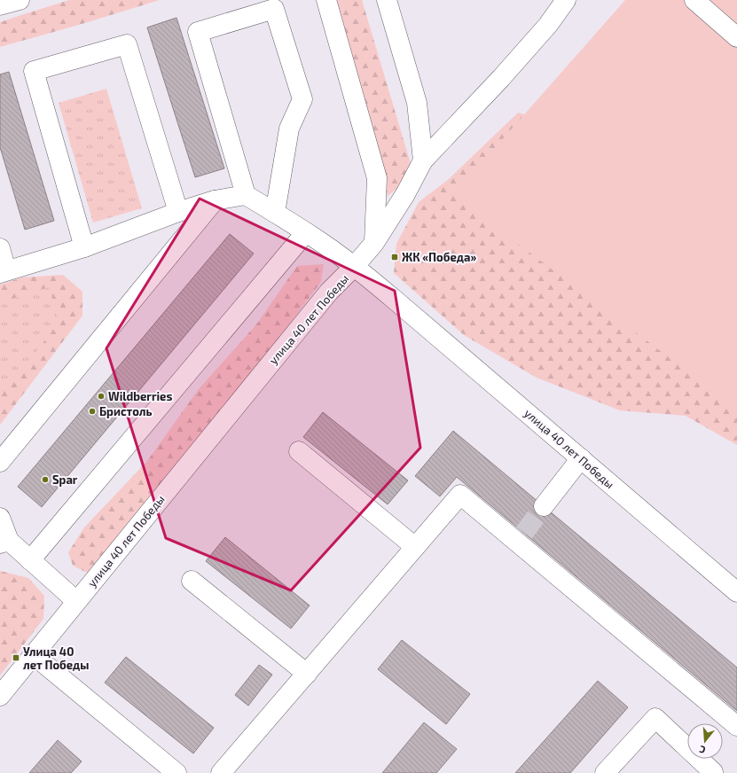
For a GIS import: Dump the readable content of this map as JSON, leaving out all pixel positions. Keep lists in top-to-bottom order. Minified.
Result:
{"streets":{"street":["улица 40 лет Победы"]},"places":{"transit":["ЖК «Победа»","Улица 40 лет Победы"],"other":["Wildberries","Бристоль","Spar"]},"north":"bottom"}
